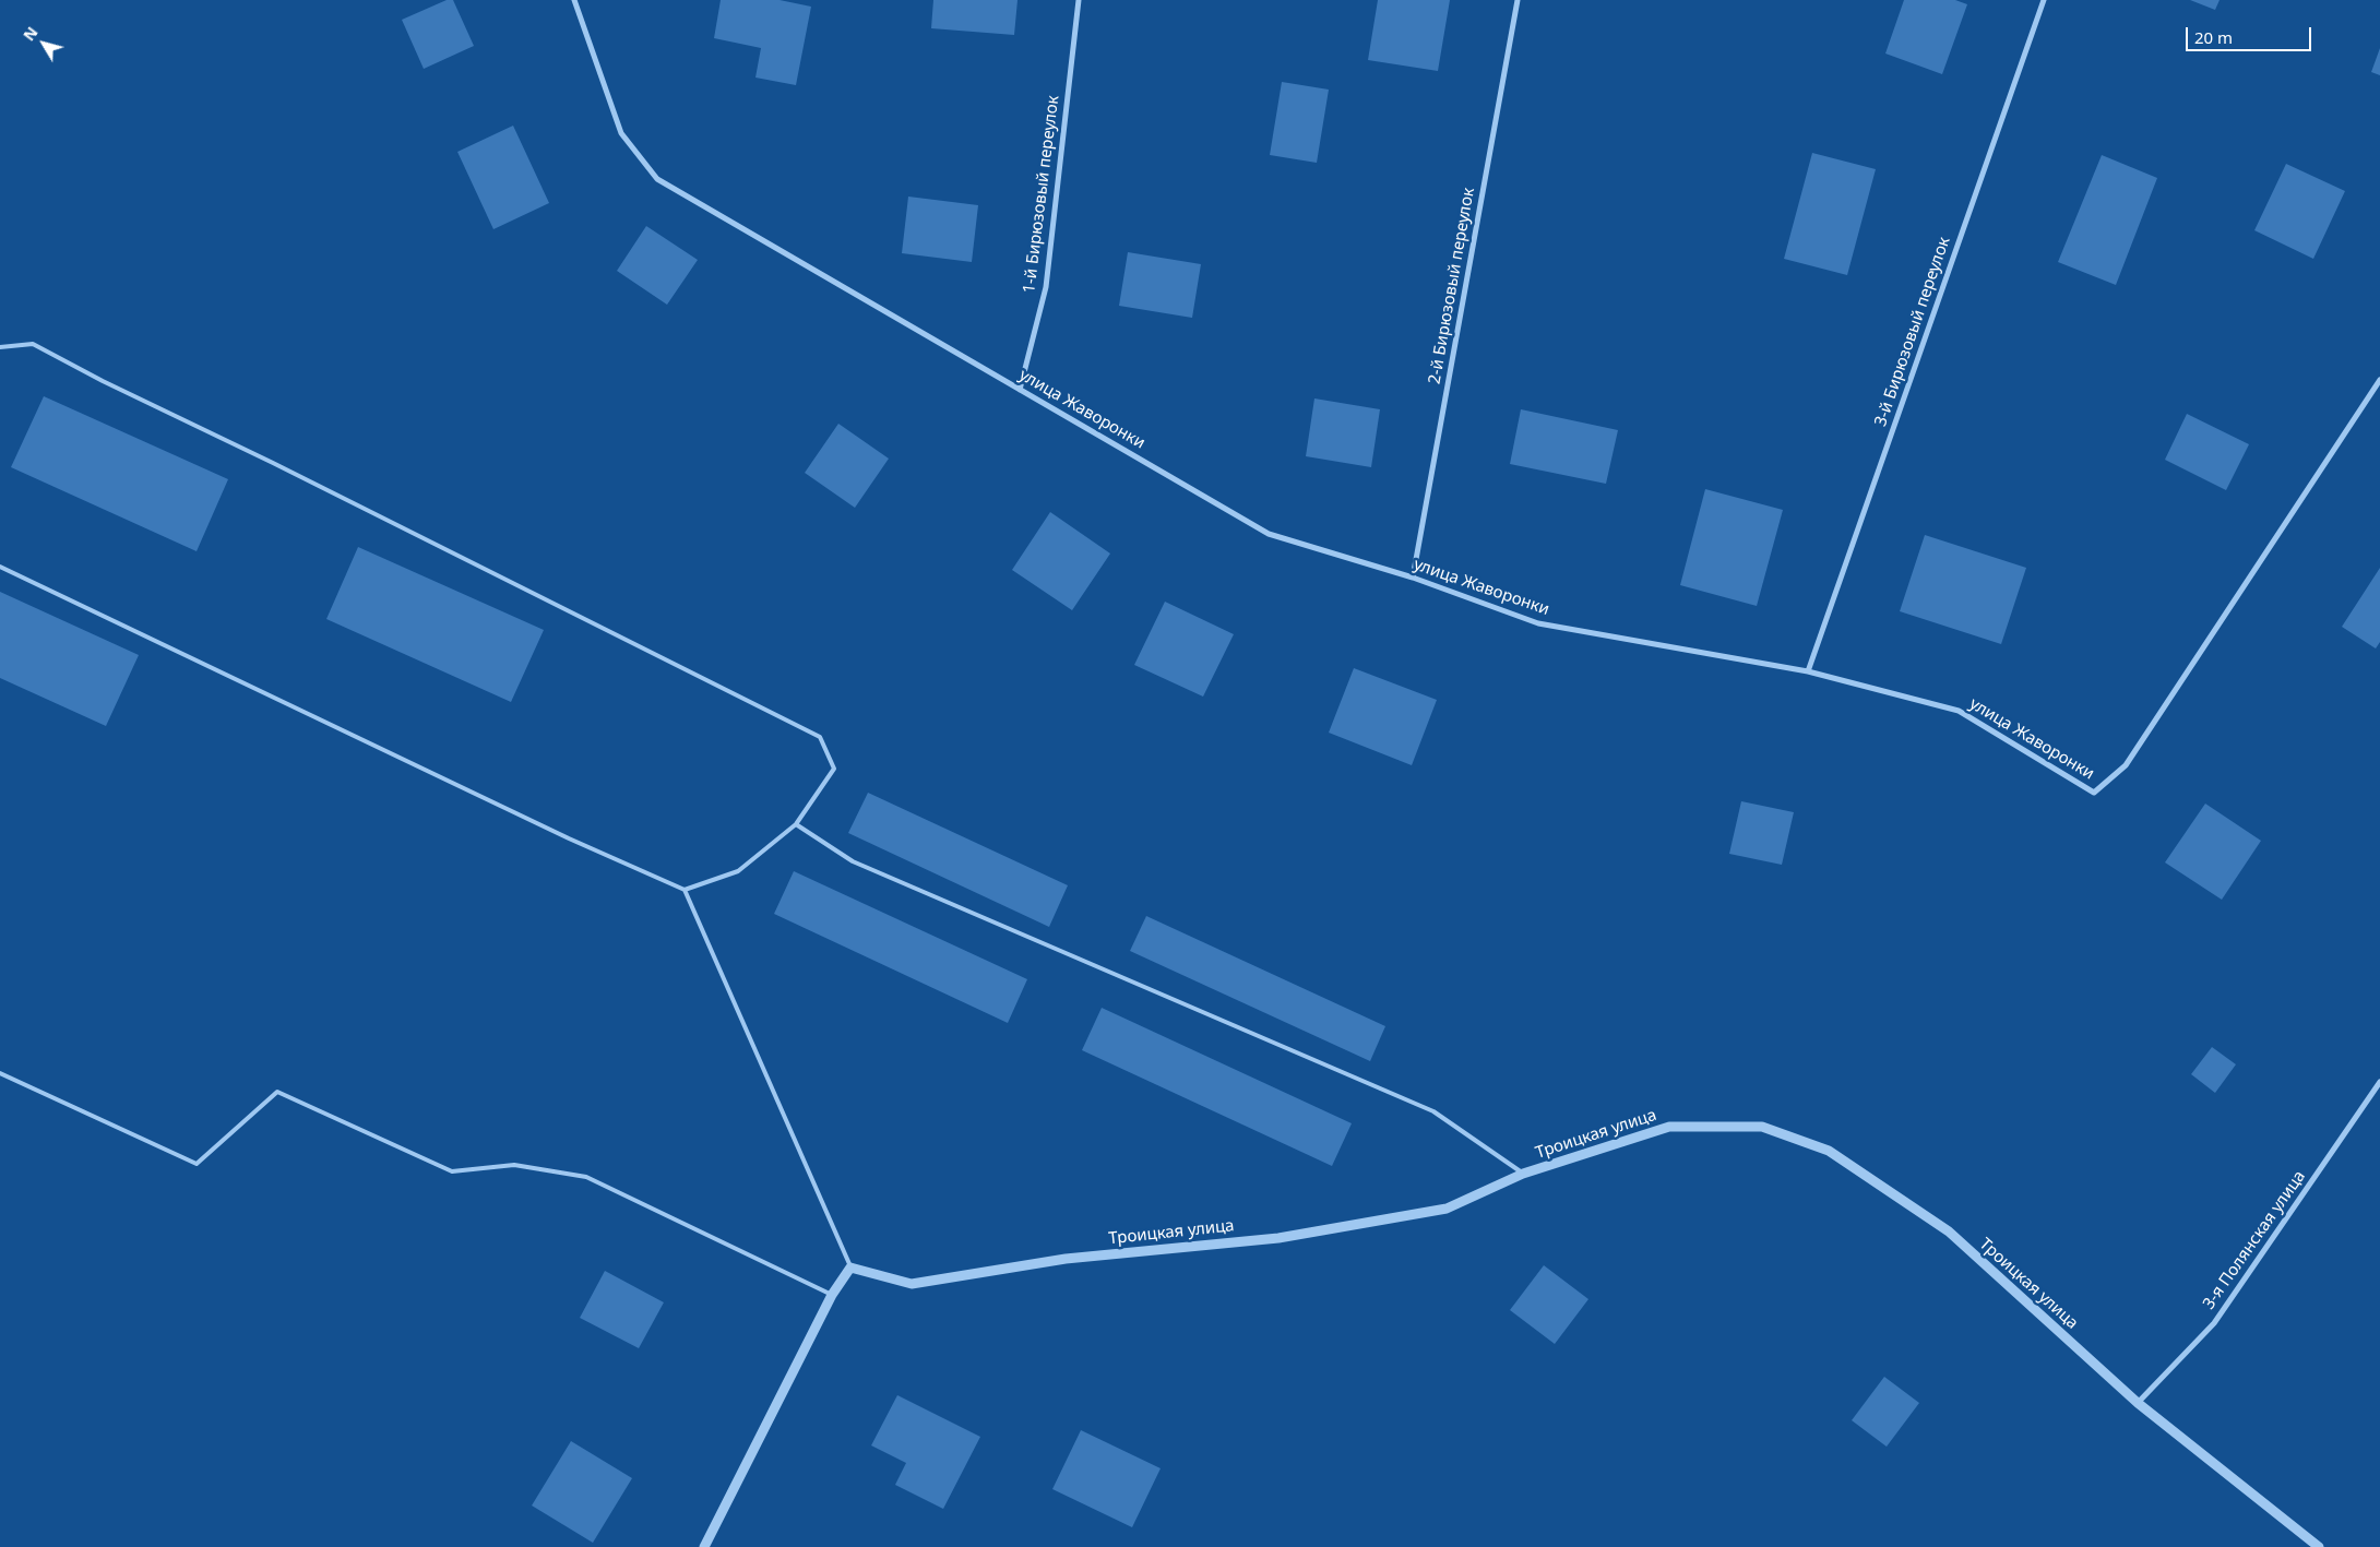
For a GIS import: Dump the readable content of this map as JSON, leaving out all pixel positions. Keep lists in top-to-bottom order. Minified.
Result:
{"streets":{"street":["1-й Бирюзовый переулок","2-й Бирюзовый переулок","3-й Бирюзовый переулок","улица Жаворонки","Троицкая улица","3-я Полянская улица"]},"crossings":[["1-й Бирюзовый переулок","улица Жаворонки"],["2-й Бирюзовый переулок","улица Жаворонки"],["3-й Бирюзовый переулок","улица Жаворонки"],["Троицкая улица","3-я Полянская улица"]],"scale_bar":"20 m","north":"top left"}
